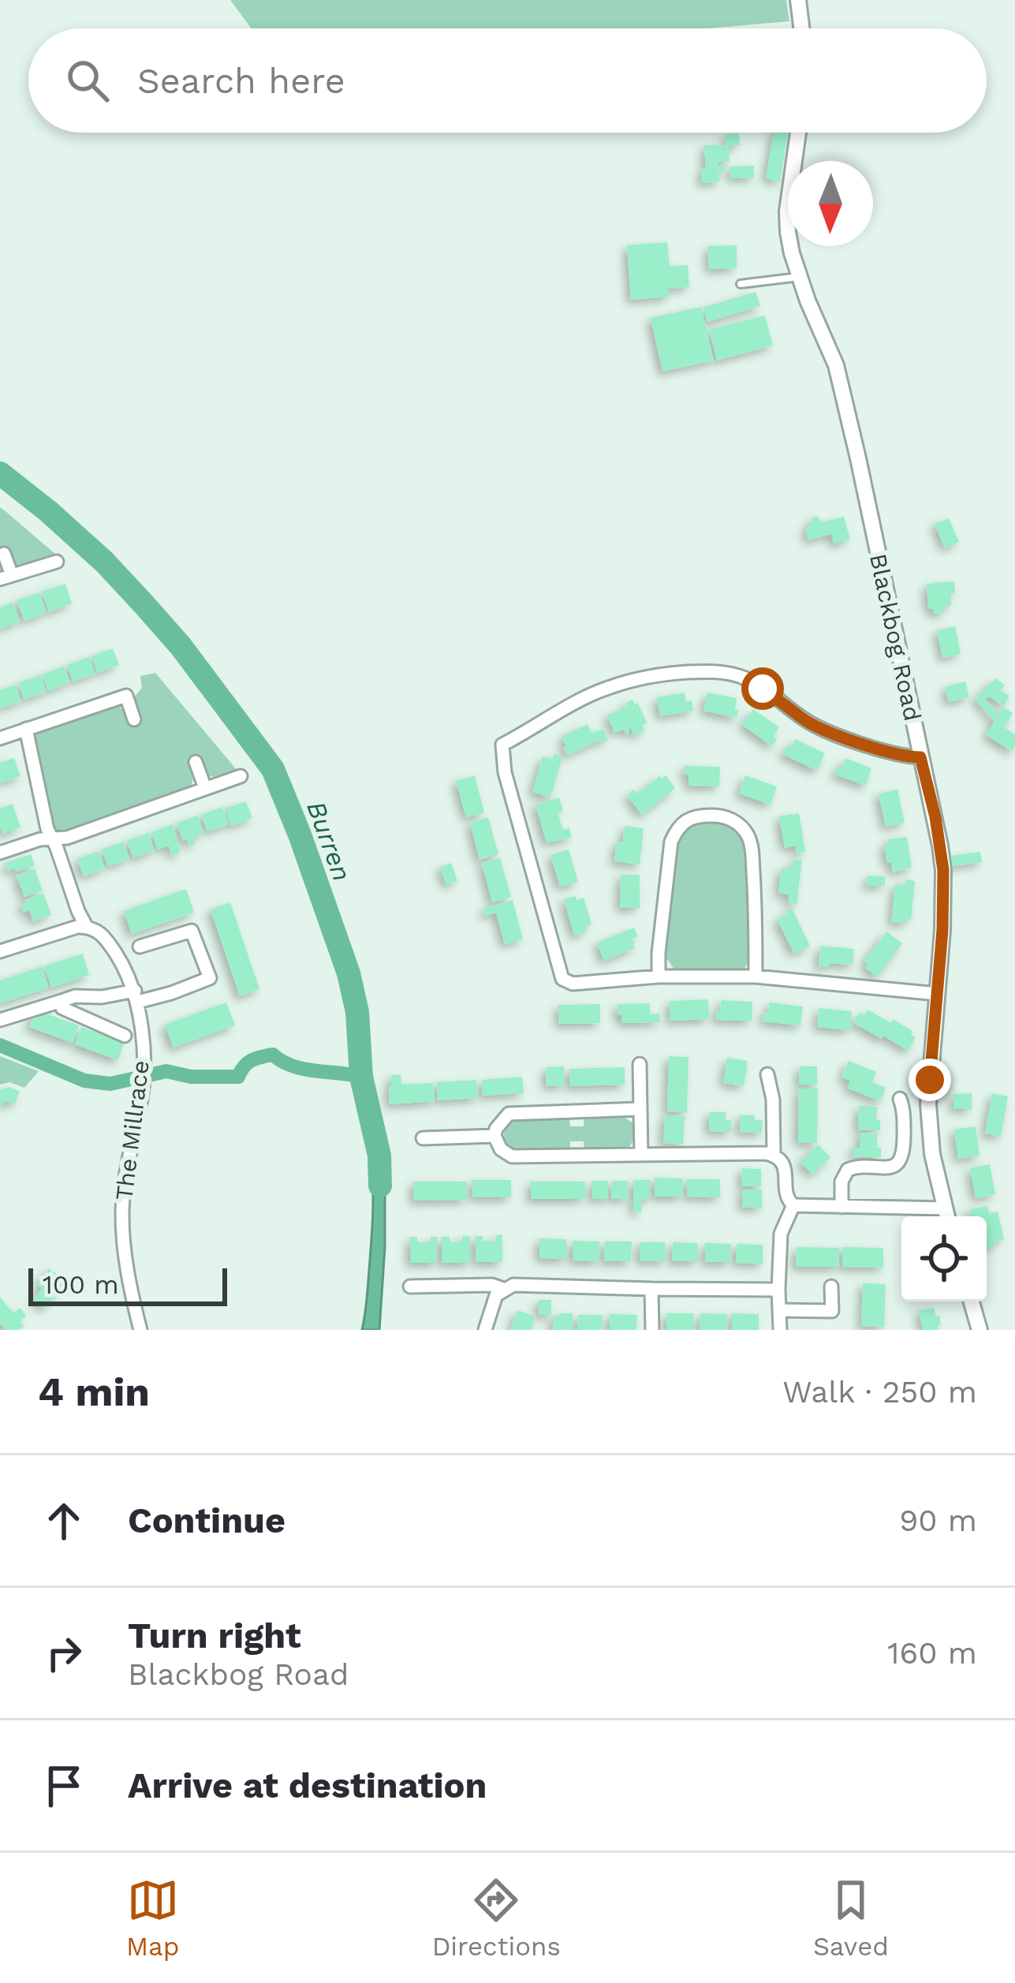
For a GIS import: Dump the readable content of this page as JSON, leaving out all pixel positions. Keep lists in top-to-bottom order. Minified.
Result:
{"streets":{"street":["Blackbog Road","The Millrace"]},"water":["Burren"],"scale_bar":"100 m","north":"bottom","page":{"search":"Search here","scale":"100 m","heading":["4 min","Walk · 250 m"],"list":[["Continue","90 m"],["Turn right","Blackbog Road","160 m"],"Arrive at destination"],"nav":["Map","Directions","Saved"]}}
